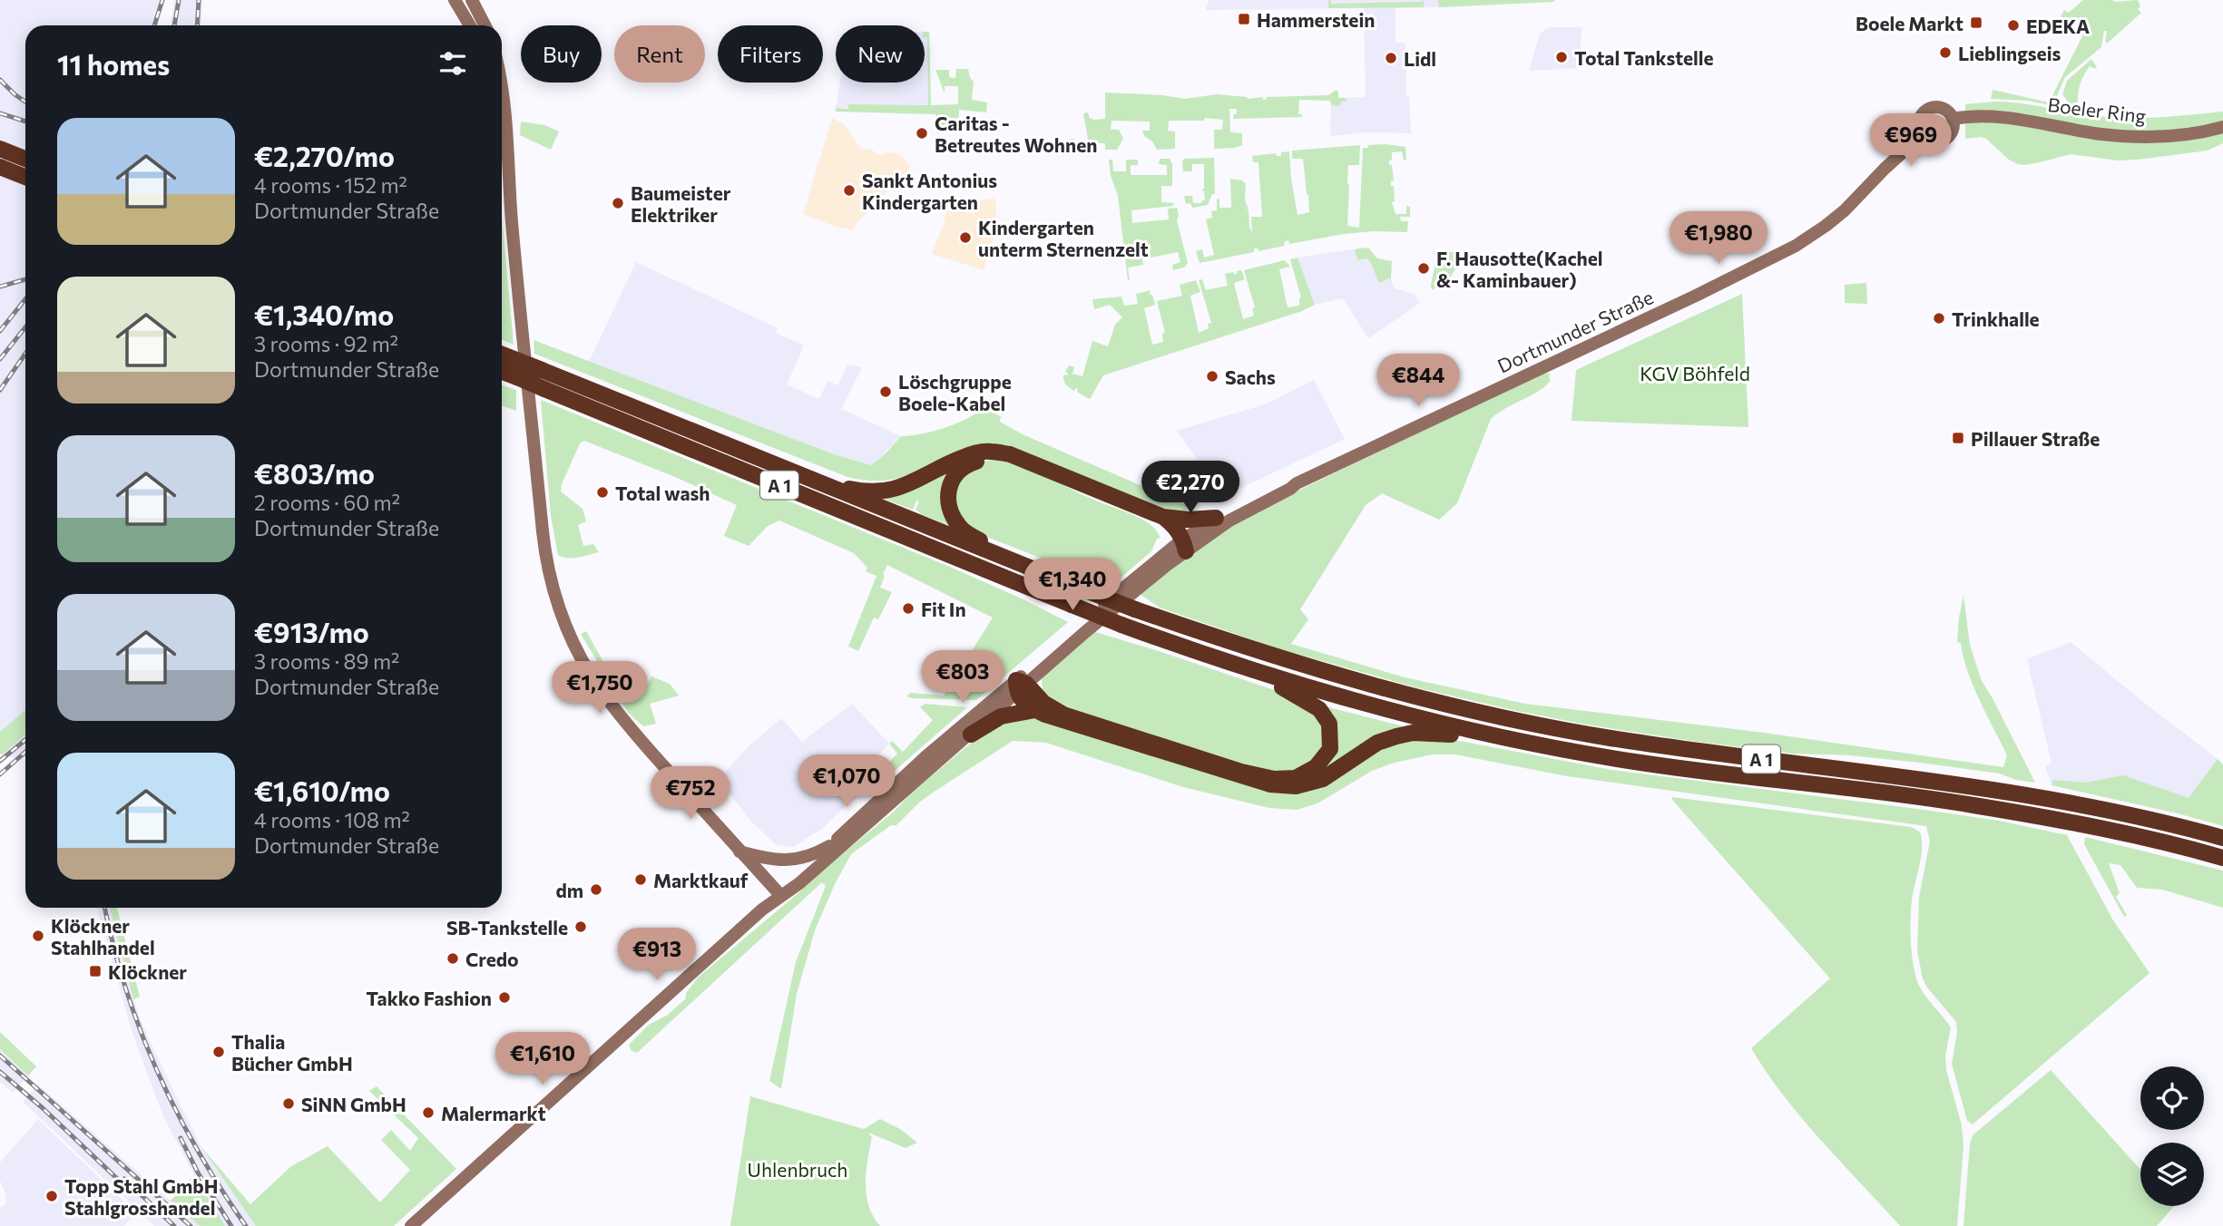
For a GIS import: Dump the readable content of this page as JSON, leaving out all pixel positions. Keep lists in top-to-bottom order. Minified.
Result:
{"streets":{"highway":["A 1"],"main road":["Boeler Ring","Dortmunder Straße"]},"crossings":[["Boeler Ring","Dortmunder Straße"]],"parks":["KGV Böhfeld","Uhlenbruch"],"places":{"transit":["Hammerstein","Boele Markt","Pillauer Straße","Klöckner"],"other":["EDEKA","Lieblingseis","Total Tankstelle","Lidl","Caritas - Betreutes Wohnen","Sankt Antonius Kindergarten","Baumeister Elektriker","Kindergarten unterm Sternenzelt","F. Hausotte(Kachel &- Kaminbauer)","Trinkhalle","Sachs","Löschgruppe Boele-Kabel","Total wash","Fit In","Marktkauf","dm","SB-Tankstelle","Klöckner Stahlhandel","Credo","Takko Fashion","Thalia Bücher GmbH","SiNN GmbH","Malermarkt","Topp Stahl GmbH Stahlgrosshandel"]},"page":{"chip":["Buy","Rent","Filters","New"],"heading":"11 homes","list":[{"name":"€2,270/mo","note":"4 rooms · 152 m² · Dortmunder Straße"},{"name":"€1,340/mo","note":"3 rooms · 92 m² · Dortmunder Straße"},{"name":"€803/mo","note":"2 rooms · 60 m² · Dortmunder Straße"},{"name":"€913/mo","note":"3 rooms · 89 m² · Dortmunder Straße"},{"name":"€1,610/mo","note":"4 rooms · 108 m² · Dortmunder Straße"}],"price":["€969","€1,980","€844","€2,270","€1,340","€803","€1,750","€1,070","€752","€913","€1,610"]}}
